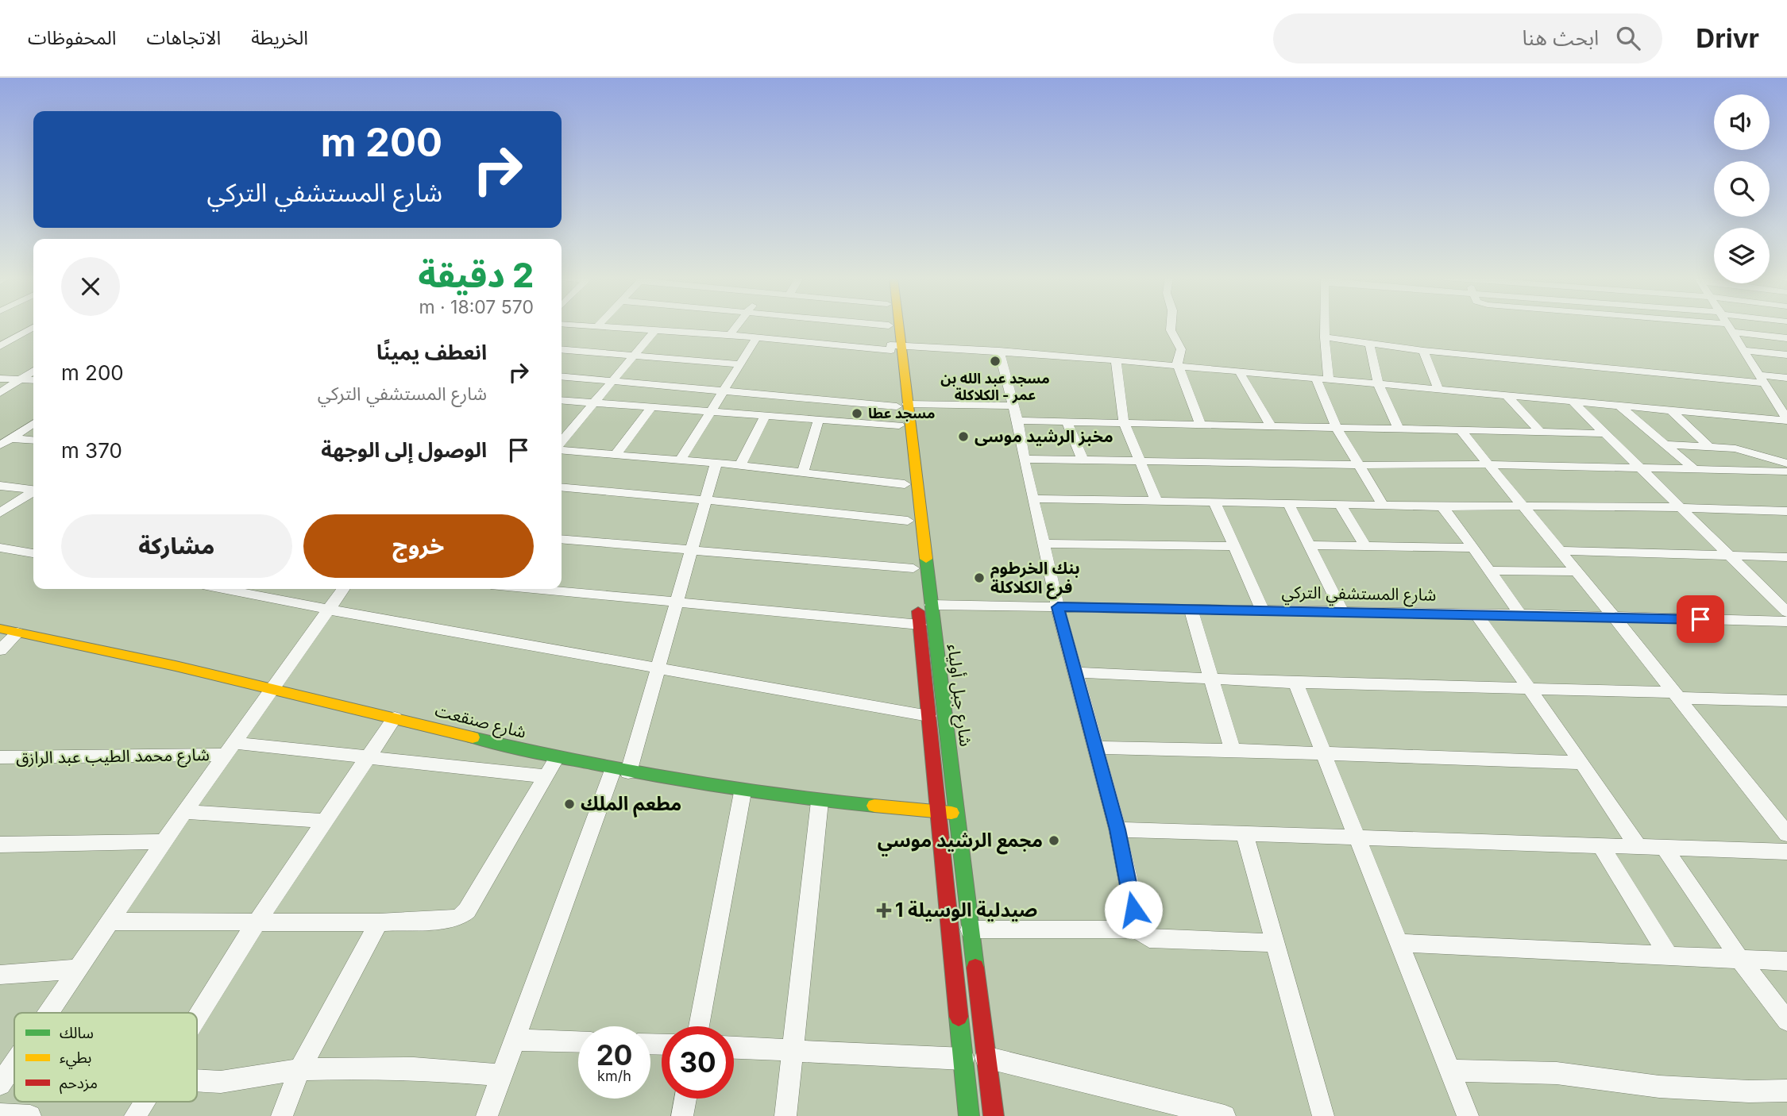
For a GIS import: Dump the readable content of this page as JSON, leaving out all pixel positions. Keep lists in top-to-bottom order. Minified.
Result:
{"streets":{"main road":["شارع جبل أولياء","شارع صنقعت"],"street":["شارع المستشفي التركي","شارع محمد الطيب عبد الرازق"]},"crossings":[["شارع المستشفي التركي","شارع جبل أولياء"],["شارع جبل أولياء","شارع صنقعت"]],"places":{"other":["مسجد عبد الله بن عمر - الكلاكلة","مسجد عطا","مخبز الرشيد موسى","بنك الخرطوم فرع الكلاكلة","مطعم الملك","مجمع الرشيد موسي"],"health":["صيدلية الوسيلة 1"]},"legend":["سالك","بطيء","مزدحم"],"page":{"header":"Drivr","search":"ابحث هنا","nav":["الخريطة","الاتجاهات","المحفوظات"],"turn":["200 m","شارع المستشفي التركي"],"heading":["2 دقيقة","570 m · 18:07"],"list":[{"name":"انعطف يمينًا","note":"شارع المستشفي التركي","value":"200 m"},{"name":"الوصول إلى الوجهة","value":"370 m"}],"buttons":["خروج","مشاركة"],"speed":"20 km/h","limit":"30"}}
